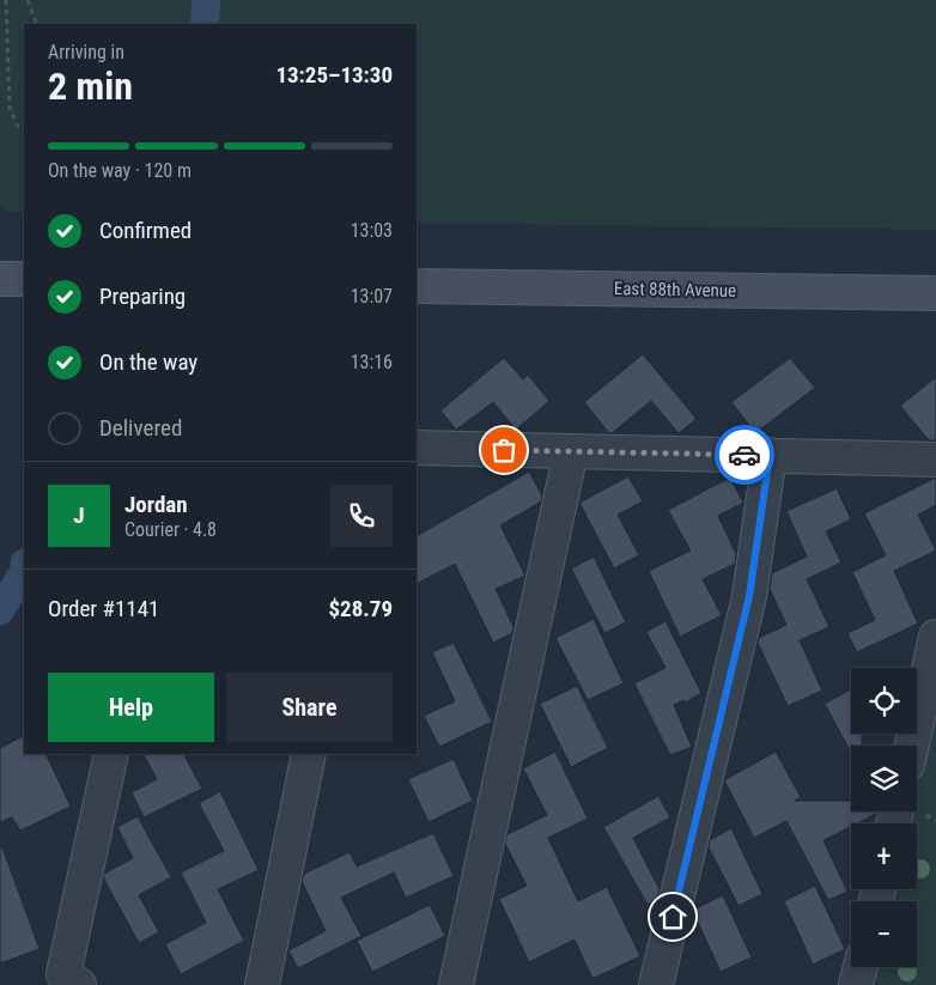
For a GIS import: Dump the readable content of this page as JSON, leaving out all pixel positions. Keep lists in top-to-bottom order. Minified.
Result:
{"streets":{"main road":["East 88th Avenue"]},"page":{"heading":["2 min","Arriving in","13:25–13:30"],"panel":["Jordan","Courier · 4.8","Order #1141","$28.79"],"bar":"On the way · 120 m","list":[["Confirmed","13:03"],["Preparing","13:07"],["On the way","13:16"],"Delivered"],"round":"J","buttons":["Help","Share"],"map_buttons":["+","−"]}}
